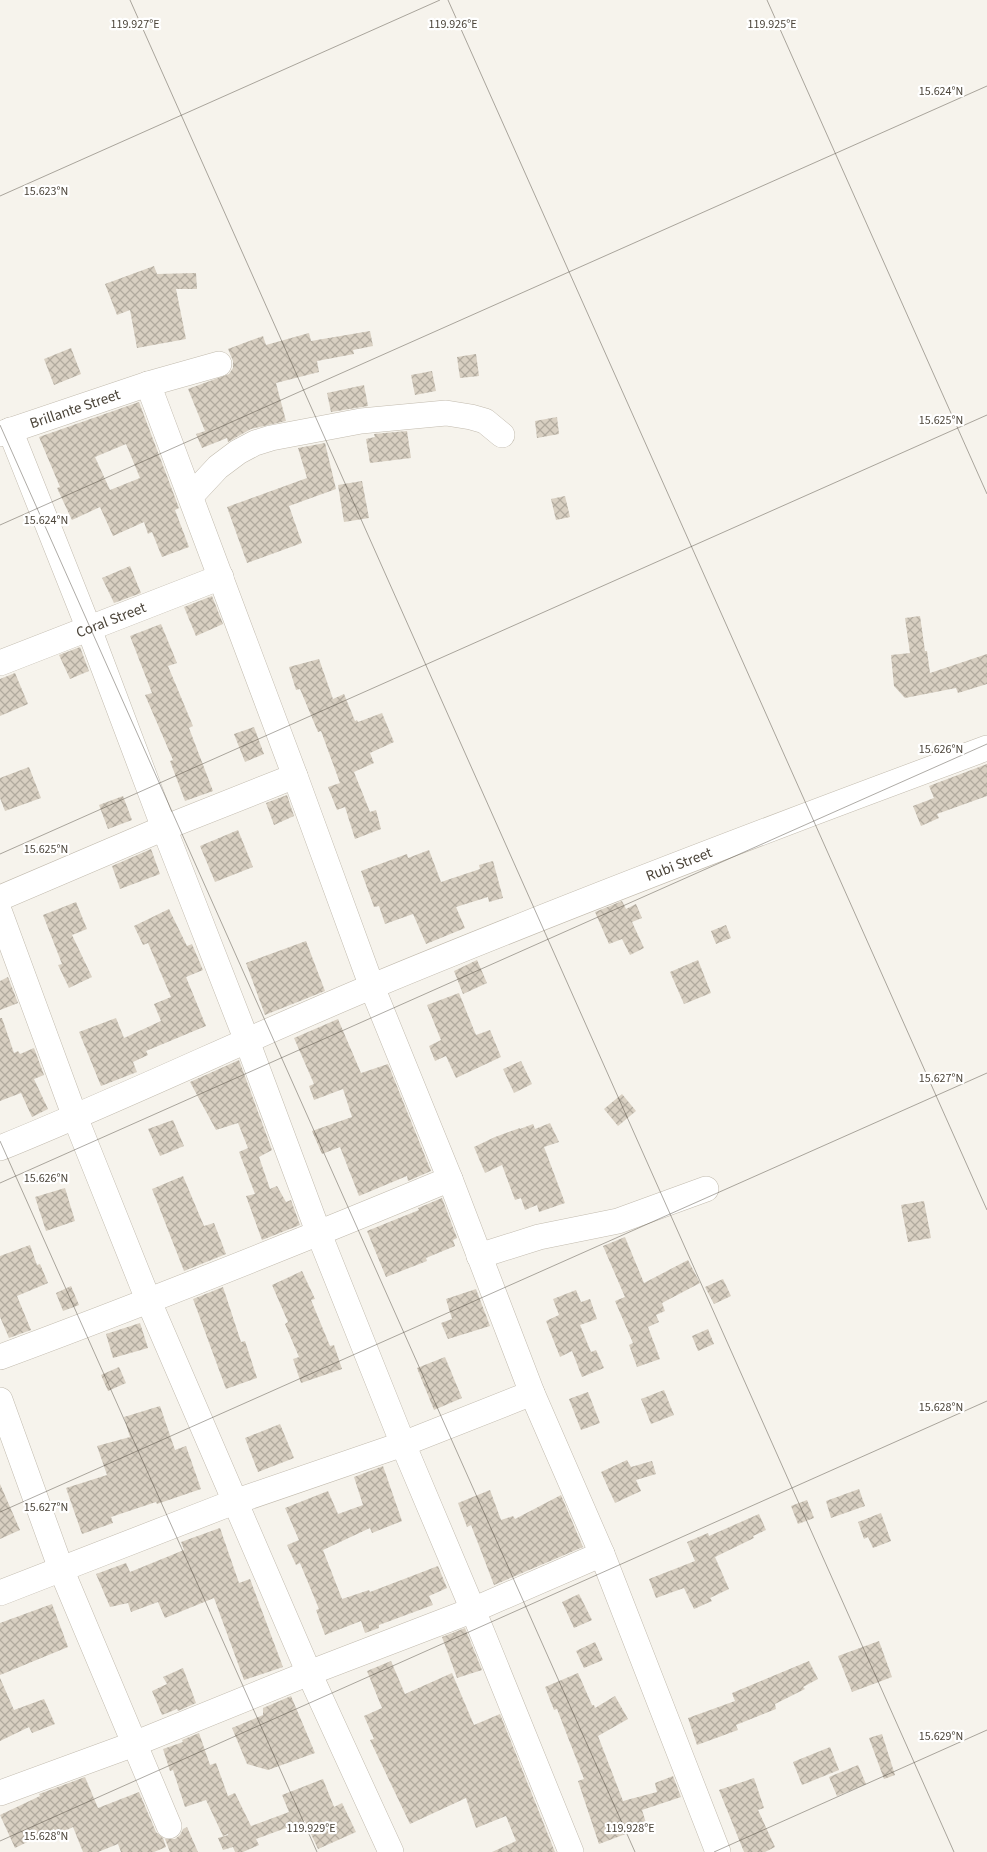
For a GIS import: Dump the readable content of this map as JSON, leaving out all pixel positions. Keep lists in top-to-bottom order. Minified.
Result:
{"streets":{"street":["Brillante Street","Coral Street","Rubi Street"]},"coordinates":["119.927°E","119.926°E","119.925°E","15.624°N","15.623°N","15.625°N","15.626°N","15.627°N","15.628°N","15.629°N","119.929°E","119.928°E"]}
